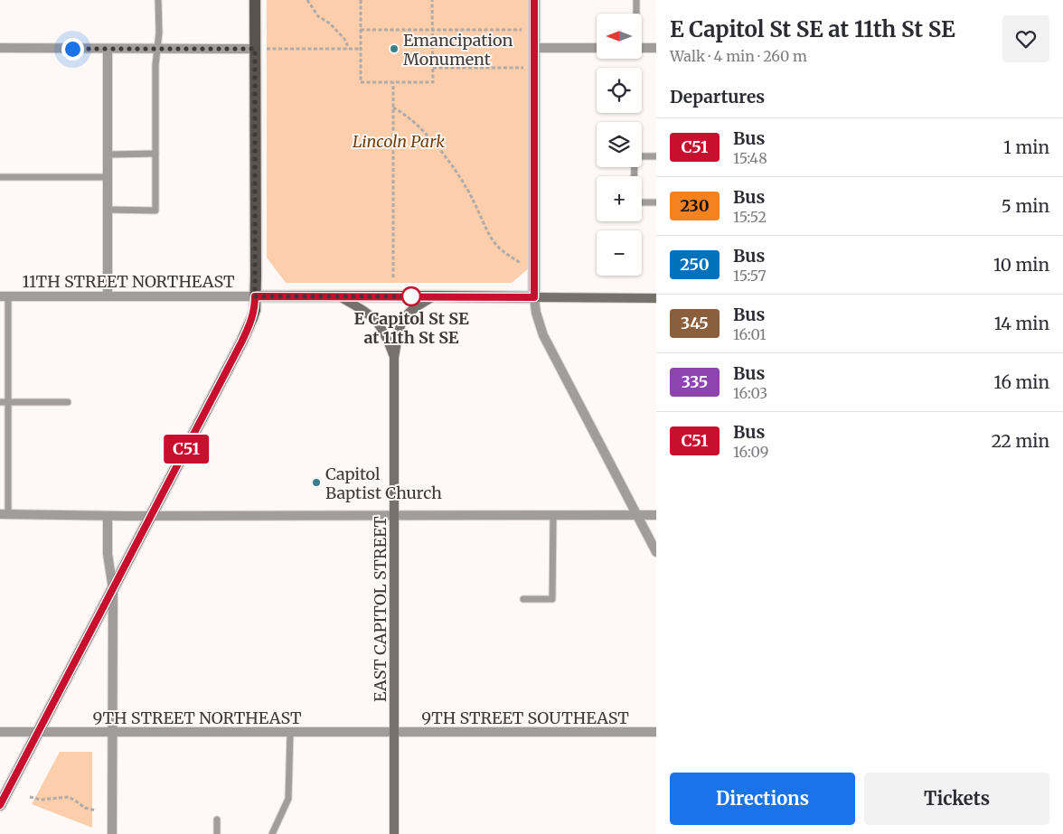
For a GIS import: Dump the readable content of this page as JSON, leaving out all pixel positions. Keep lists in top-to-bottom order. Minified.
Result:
{"streets":{"main road":["11TH STREET NORTHEAST","EAST CAPITOL STREET"],"street":["9TH STREET NORTHEAST","9TH STREET SOUTHEAST"]},"crossings":[["EAST CAPITOL STREET","9TH STREET NORTHEAST"],["EAST CAPITOL STREET","9TH STREET SOUTHEAST"],["9TH STREET NORTHEAST","9TH STREET SOUTHEAST"]],"parks":["Lincoln Park"],"places":["Emancipation Monument","E Capitol St SE at 11th St SE","Capitol Baptist Church"],"lines":["bus line C51"],"north":"left","page":{"on_map":"C51","heading":[["E Capitol St SE at 11th St SE","Walk · 4 min · 260 m"],"Departures"],"map_buttons":["+","−"],"list":[{"mark":"C51","name":"Bus","note":"15:48","value":"1 min"},{"mark":"230","name":"Bus","note":"15:52","value":"5 min"},{"mark":"250","name":"Bus","note":"15:57","value":"10 min"},{"mark":"345","name":"Bus","note":"16:01","value":"14 min"},{"mark":"335","name":"Bus","note":"16:03","value":"16 min"},{"mark":"C51","name":"Bus","note":"16:09","value":"22 min"}],"buttons":["Directions","Tickets"]}}
